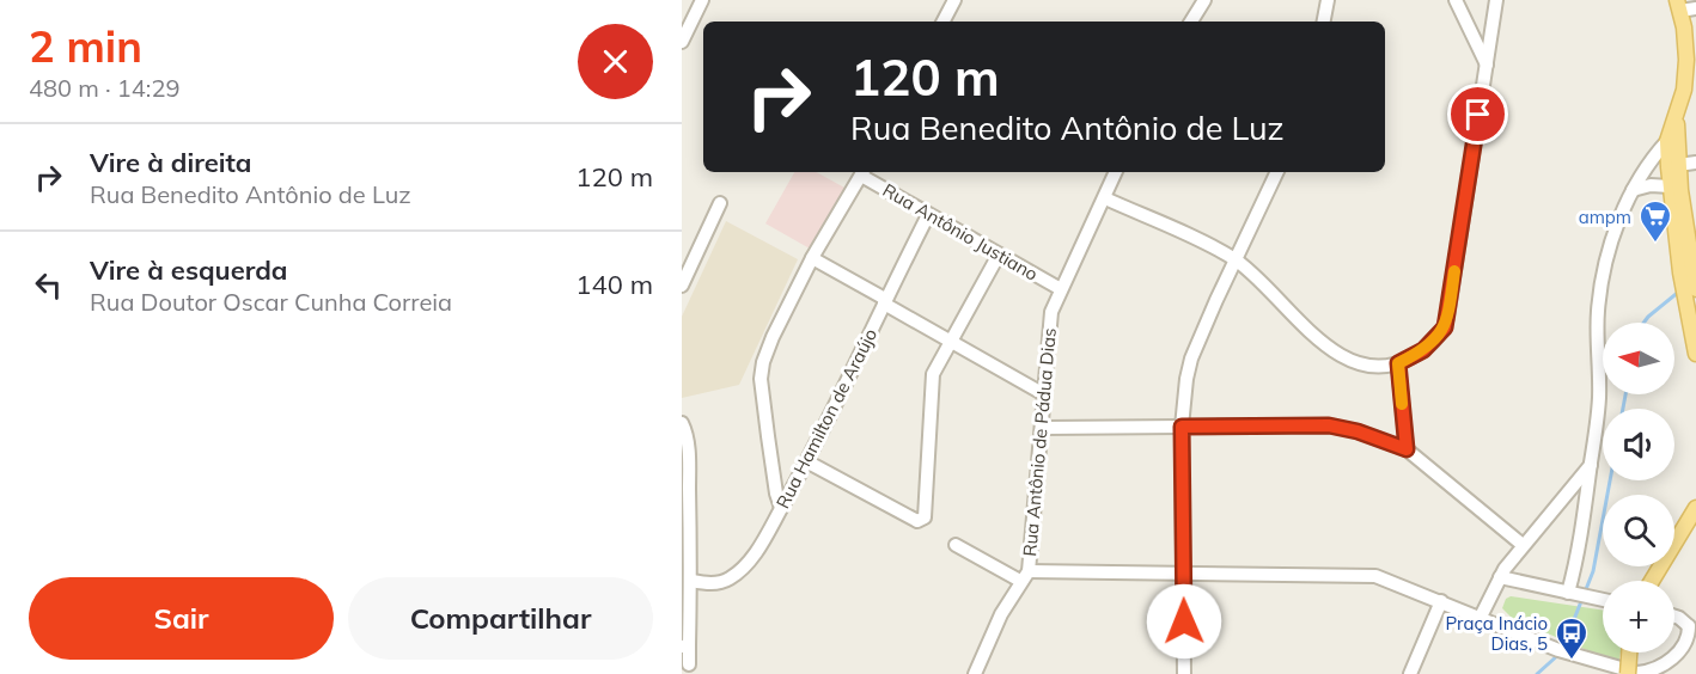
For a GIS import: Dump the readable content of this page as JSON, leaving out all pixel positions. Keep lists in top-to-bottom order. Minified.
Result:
{"streets":{"street":["Rua Antônio Justiano","Rua Hamilton de Araújo","Rua Antônio de Pádua Dias"]},"crossings":[["Rua Antônio Justiano","Rua Hamilton de Araújo"],["Rua Antônio Justiano","Rua Antônio de Pádua Dias"]],"places":{"supermarket":["ampm"],"bus stop":["Praça Inácio Dias, 5"]},"north":"left","page":{"heading":["2 min","480 m · 14:29"],"turn":["120 m","Rua Benedito Antônio de Luz"],"list":[{"name":"Vire à direita","note":"Rua Benedito Antônio de Luz","value":"120 m"},{"name":"Vire à esquerda","note":"Rua Doutor Oscar Cunha Correia","value":"140 m"}],"map_buttons":"+","buttons":["Sair","Compartilhar"]}}
